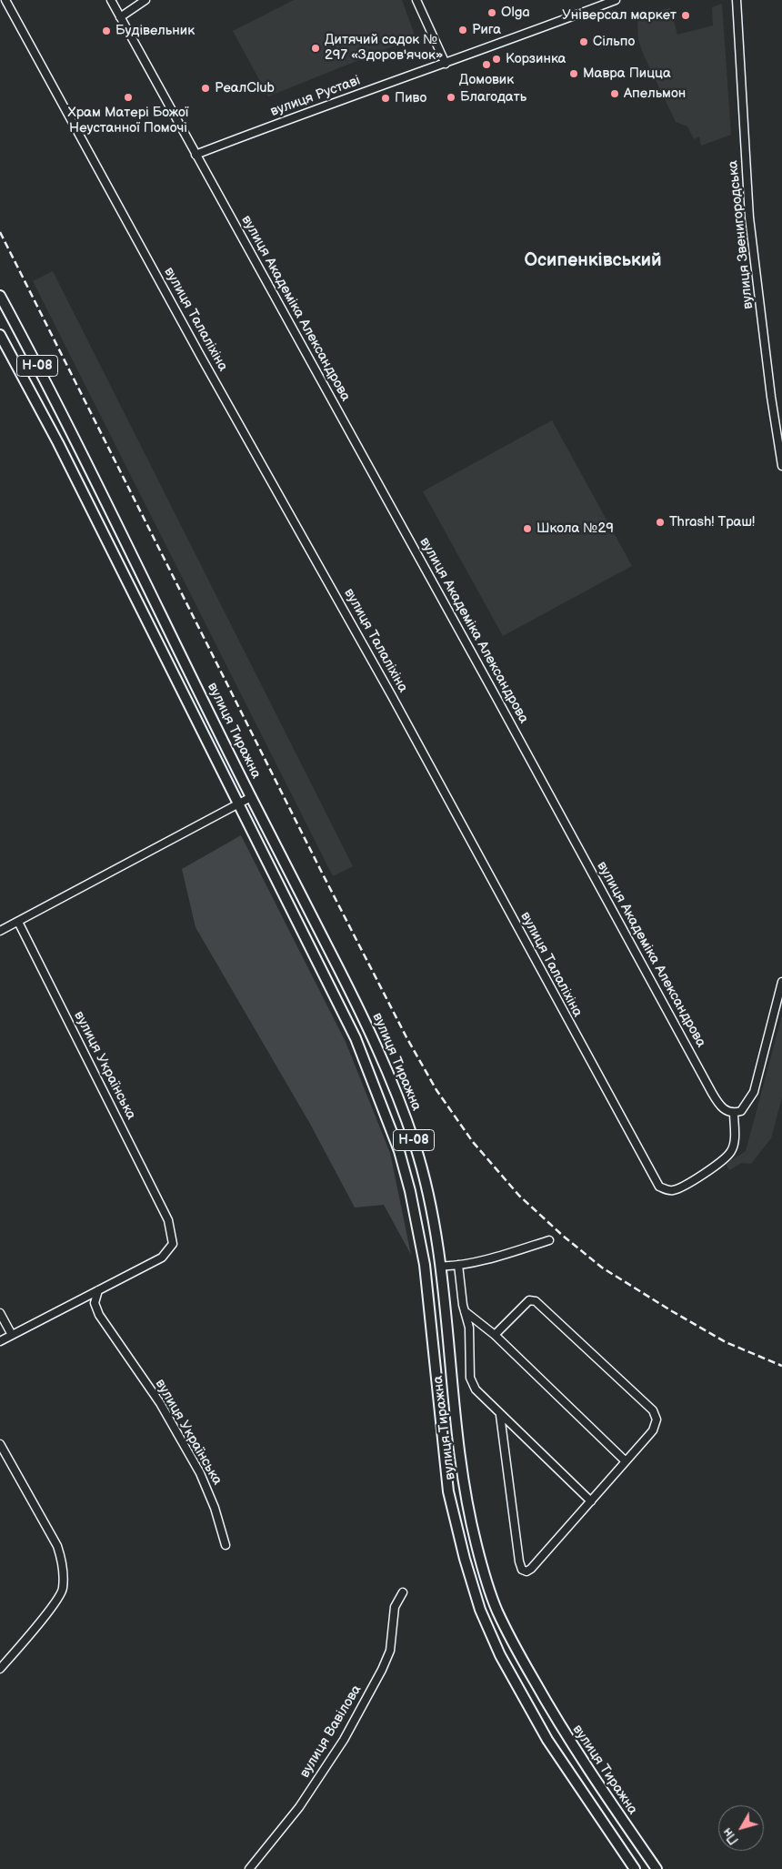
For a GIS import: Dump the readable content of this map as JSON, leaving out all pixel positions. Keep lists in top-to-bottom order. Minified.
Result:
{"streets":{"main road":["Н-08","вулиця Тиражна"],"street":["вулиця Руставі","вулиця Звенигородська","вулиця Академіка Александрова","вулиця Талаліхіна","вулиця Українська","вулиця Вавілова"]},"crossings":[["вулиця Руставі","вулиця Академіка Александрова"],["вулиця Академіка Александрова","вулиця Талаліхіна"]],"districts":["Осипенківський"],"places":["Olga","Універсал маркет","Рига","Будівельник","Сільпо","Дитячий садок № 297 «Здоров'ячок»","Корзинка","Домовик","Мавра Пицца","РеалClub","Апельмон","Храм Матері Божої Неустанної Помочі","Благодать","Пиво","Thrash! Траш!","Школа №29"],"north":"bottom left"}
